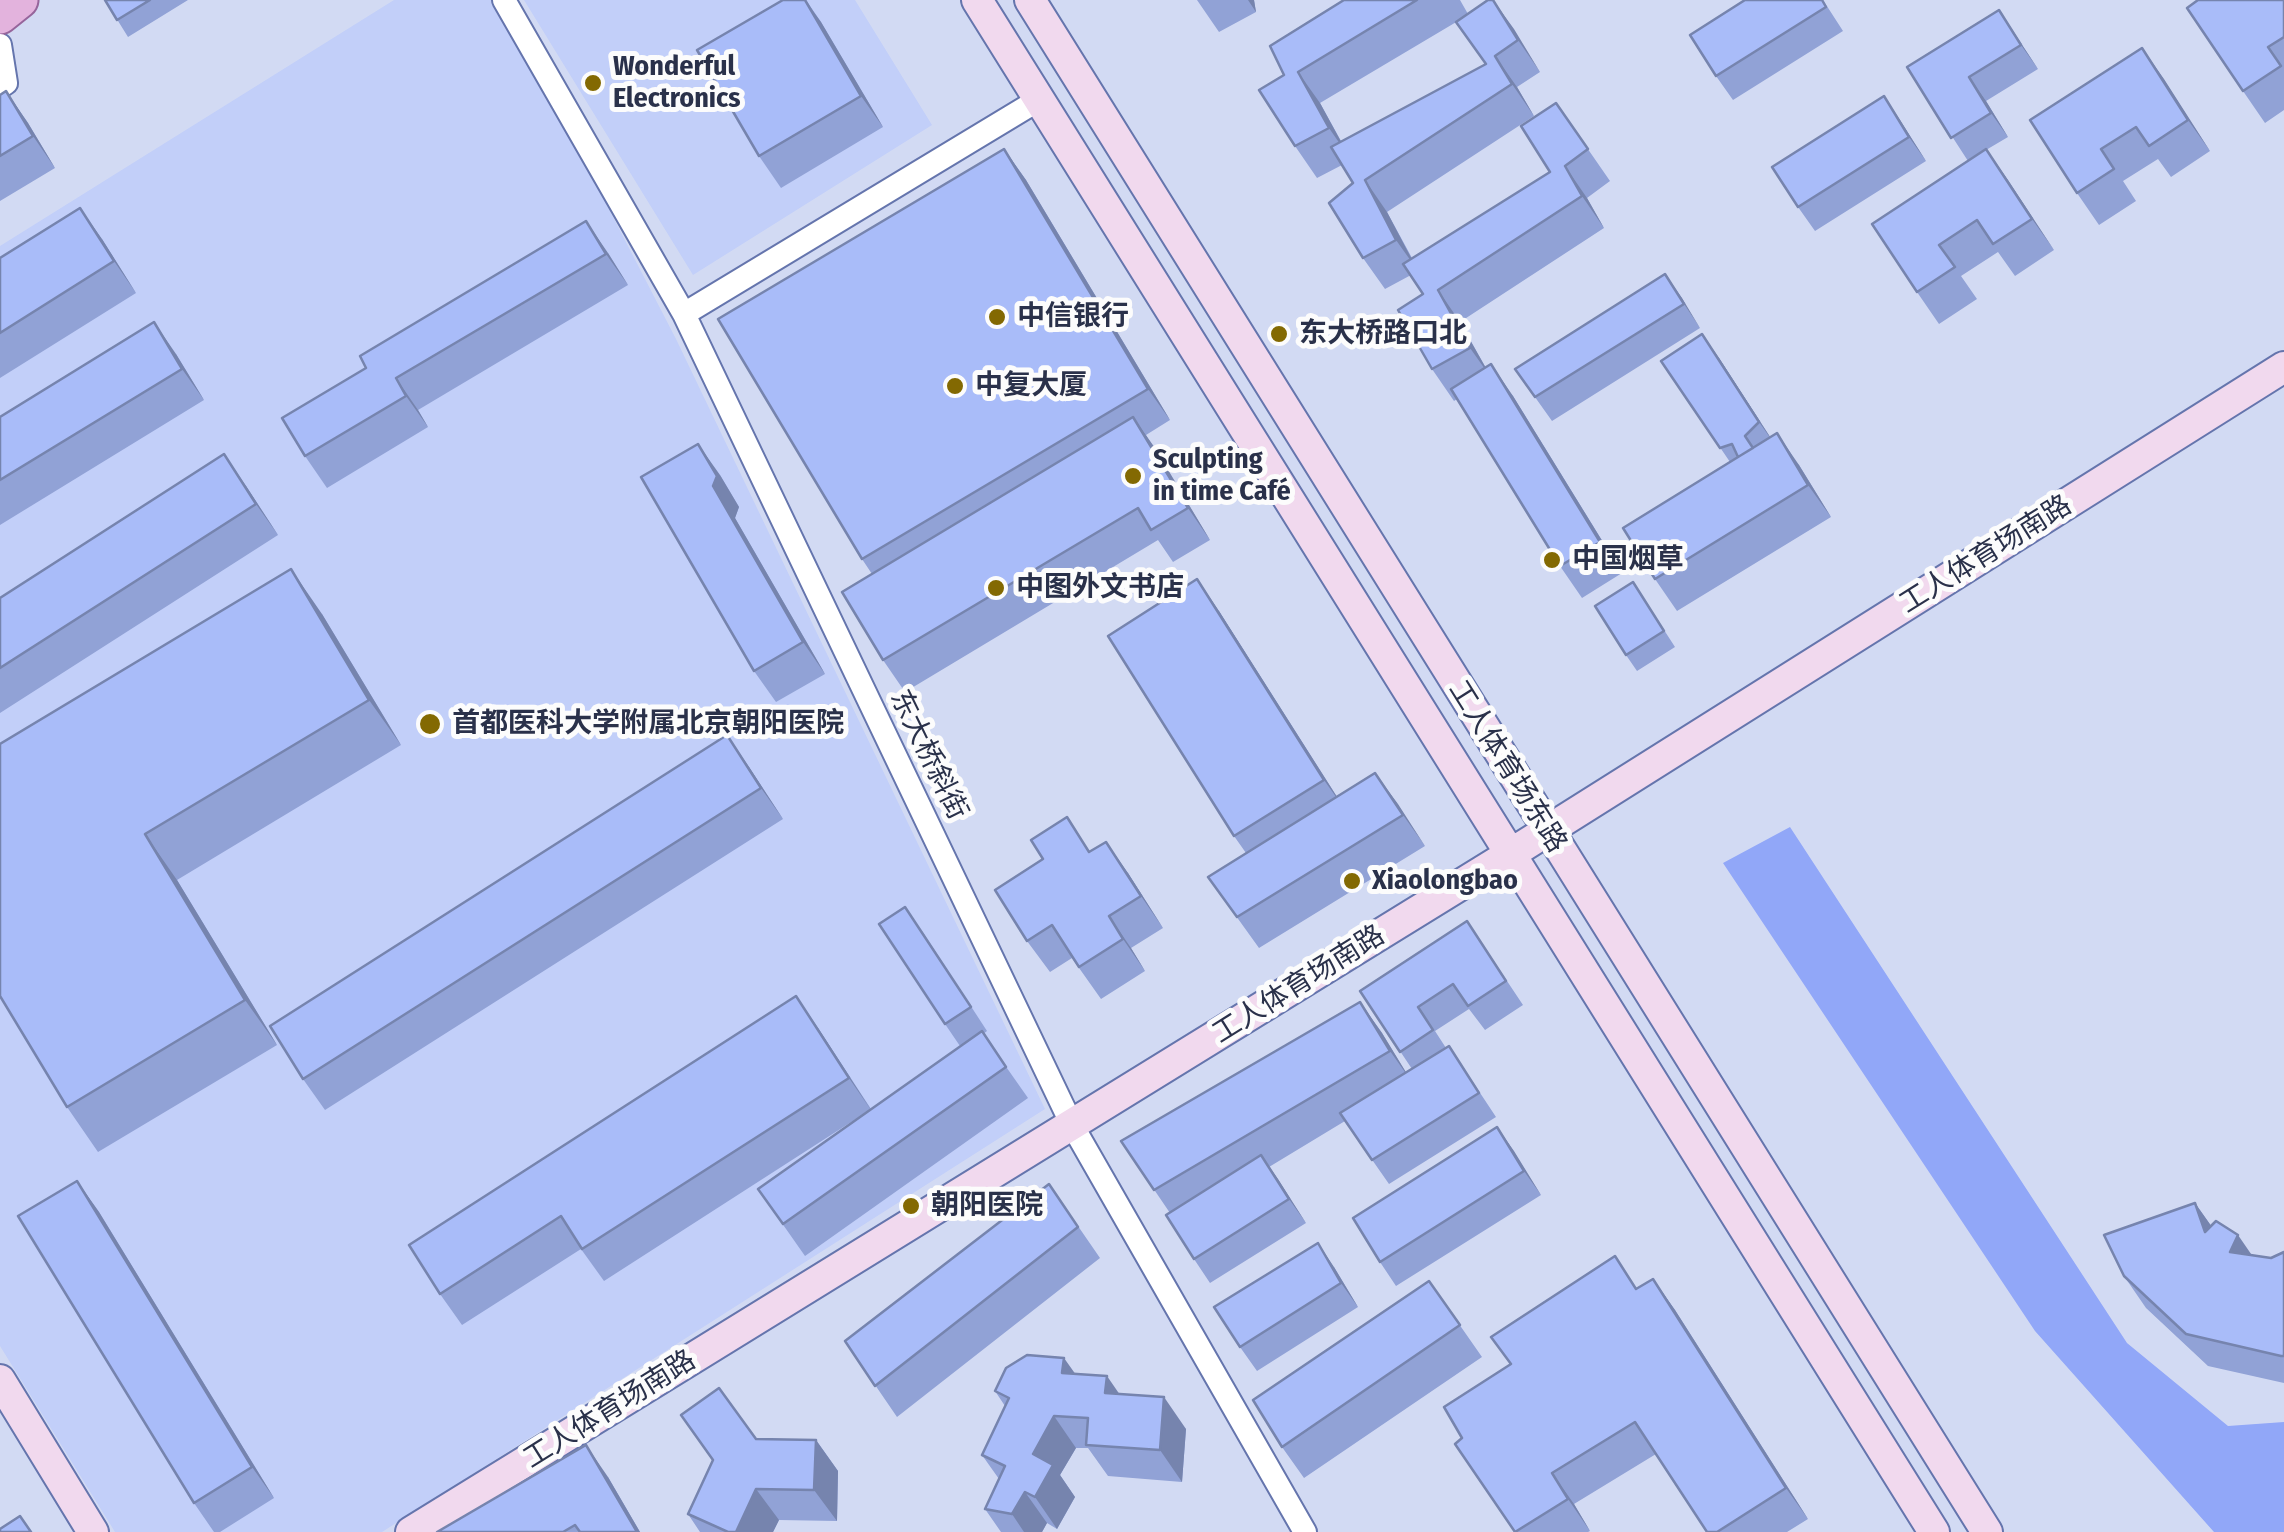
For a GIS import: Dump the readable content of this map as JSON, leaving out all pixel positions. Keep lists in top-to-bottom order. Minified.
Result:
{"streets":{"main road":["工人体育场南路","工人体育场东路"],"street":["东大桥斜街"]},"crossings":[["工人体育场南路","东大桥斜街"],["工人体育场南路","工人体育场东路"]],"places":["Wonderful Electronics","中信银行","东大桥路口北","中复大厦","Sculpting in time Café","中国烟草","中图外文书店","首都医科大学附属北京朝阳医院","Xiaolongbao","朝阳医院"]}
